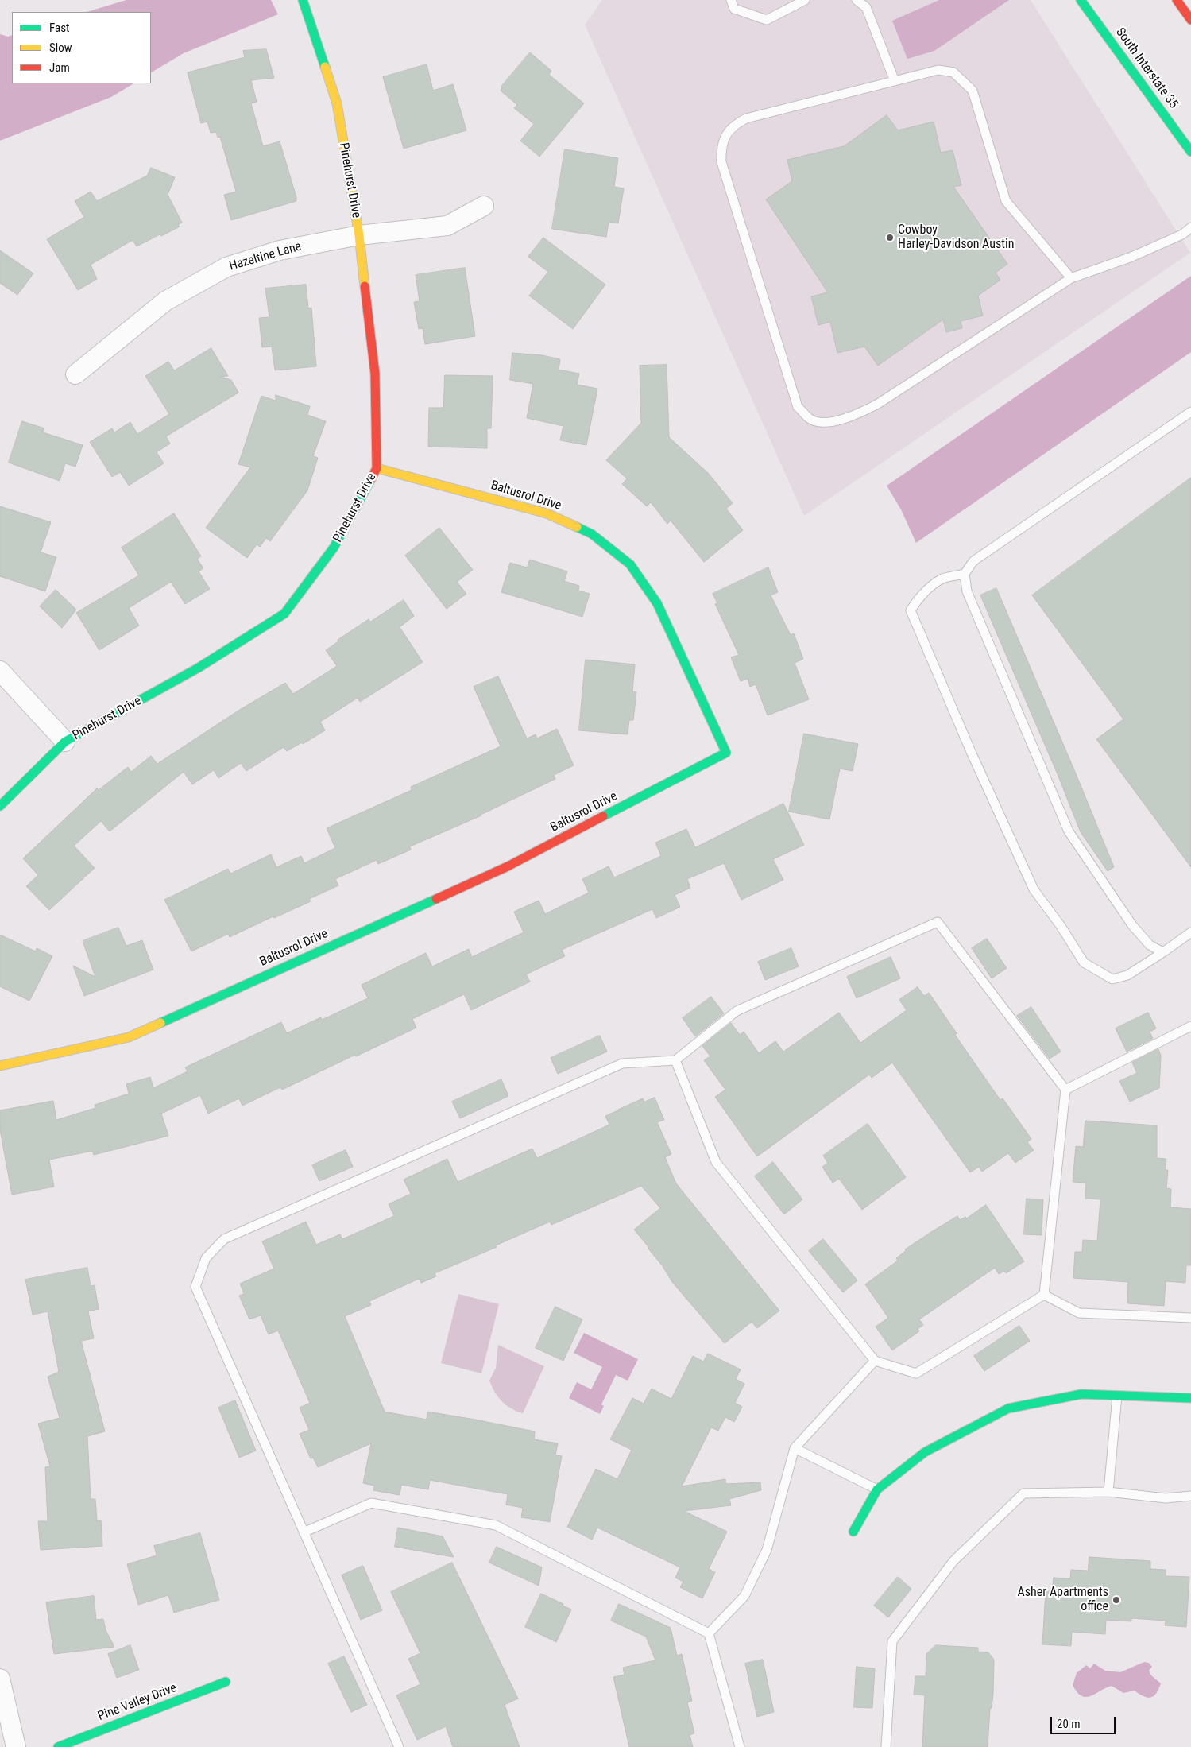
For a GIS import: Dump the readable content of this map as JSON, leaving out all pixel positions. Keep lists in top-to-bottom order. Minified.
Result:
{"streets":{"main road":["South Interstate 35","Pinehurst Drive","Baltusrol Drive","Pine Valley Drive"],"street":["Hazeltine Lane"]},"crossings":[["Pinehurst Drive","Hazeltine Lane"],["Pinehurst Drive","Baltusrol Drive"]],"places":["Cowboy Harley-Davidson Austin","Asher Apartments office"],"legend":["Fast","Slow","Jam"],"scale_bar":"20 m"}
